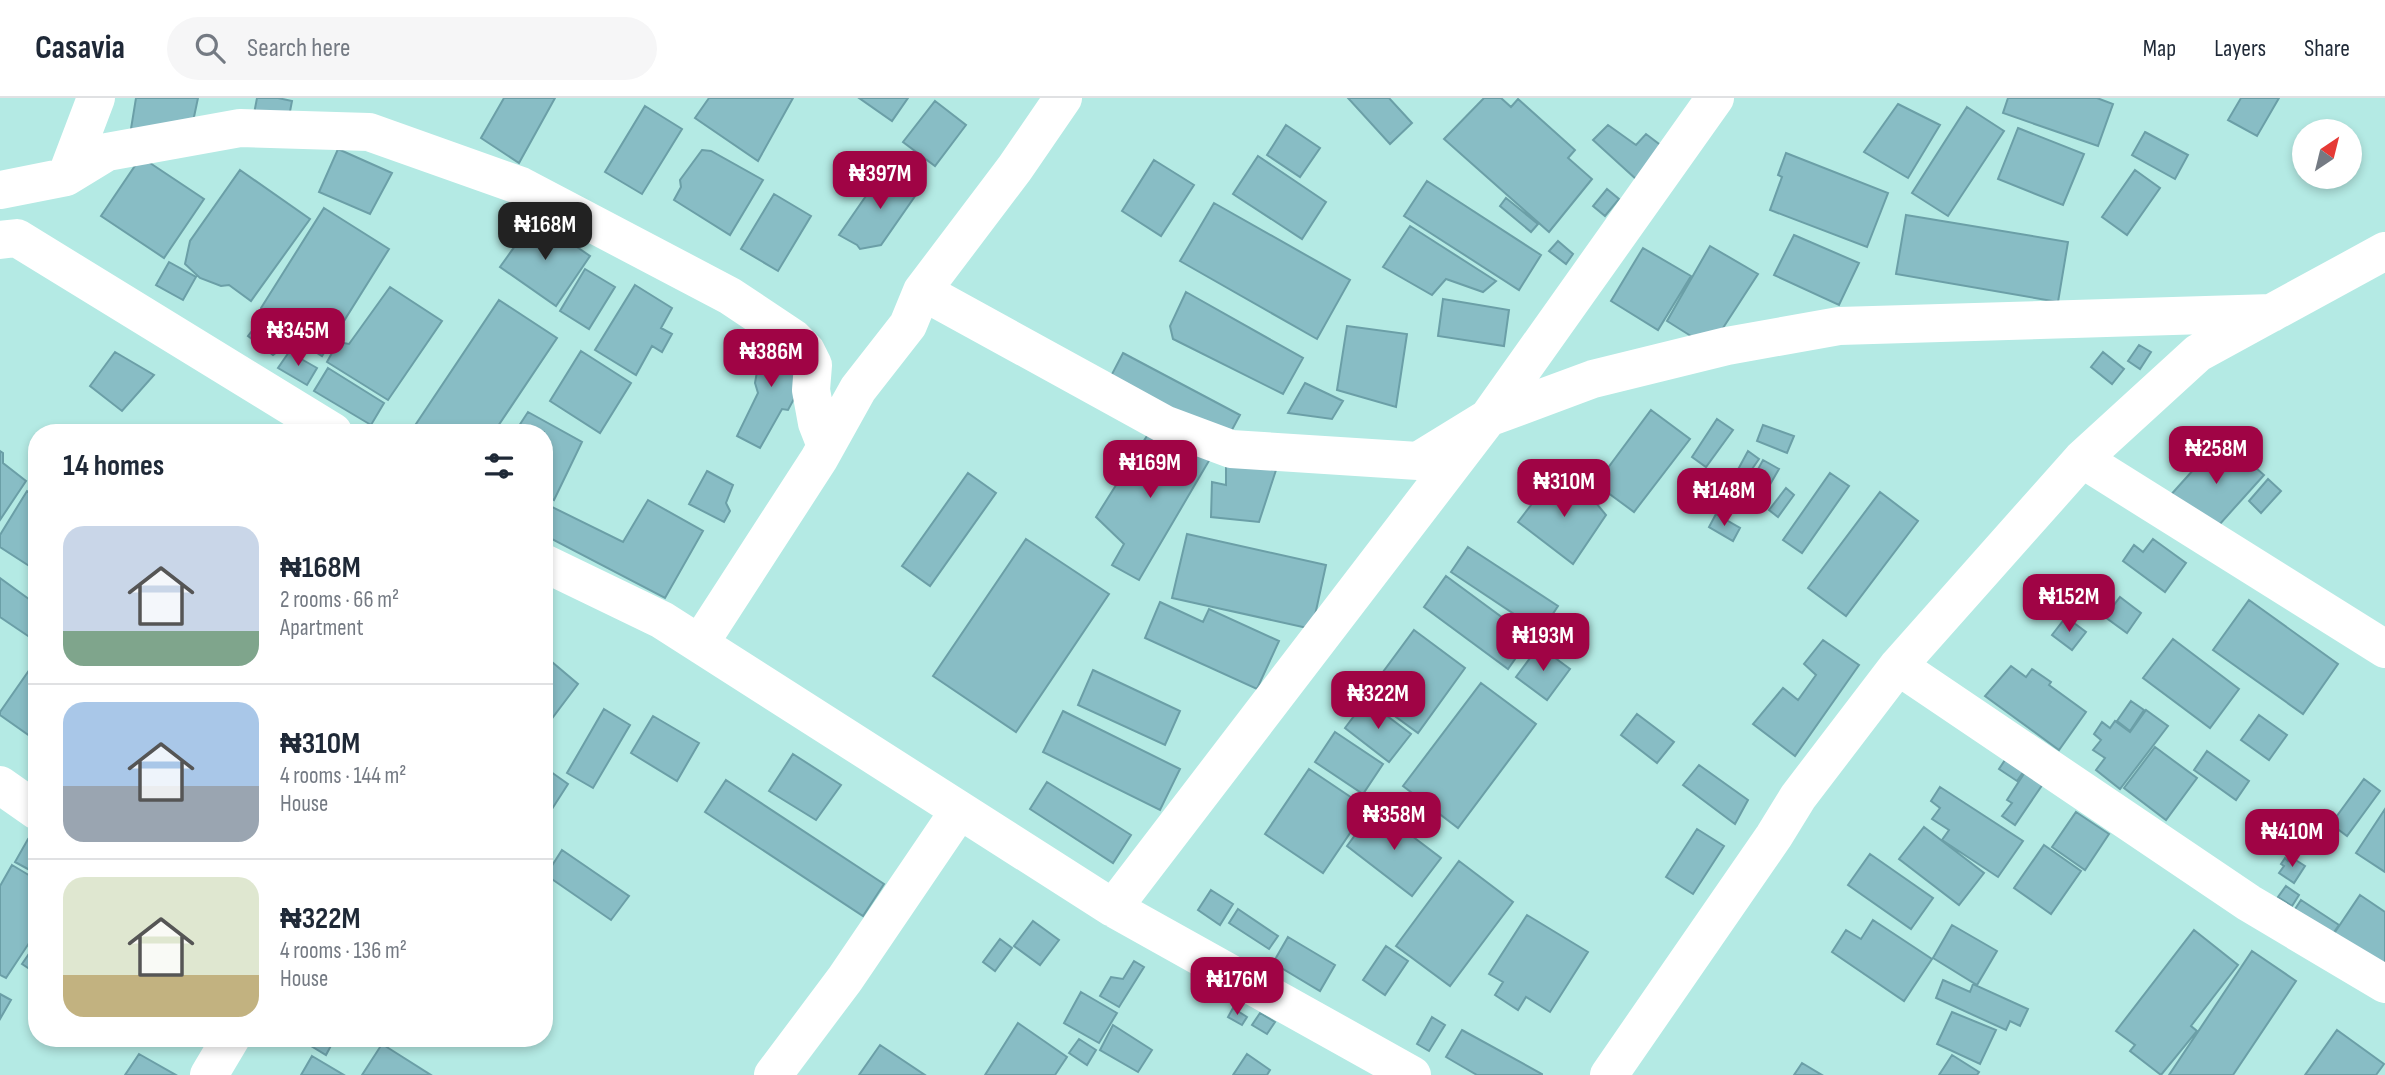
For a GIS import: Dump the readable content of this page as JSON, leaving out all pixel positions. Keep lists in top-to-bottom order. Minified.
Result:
{"north":"top right","page":{"header":"Casavia","search":"Search here","nav":["Map","Layers","Share"],"price":["₦397M","₦168M","₦345M","₦386M","₦258M","₦169M","₦310M","₦148M","₦152M","₦193M","₦322M","₦358M","₦410M","₦176M"],"heading":"14 homes","list":[{"name":"₦168M","note":"2 rooms · 66 m² · Apartment"},{"name":"₦310M","note":"4 rooms · 144 m² · House"},{"name":"₦322M","note":"4 rooms · 136 m² · House"}]}}
